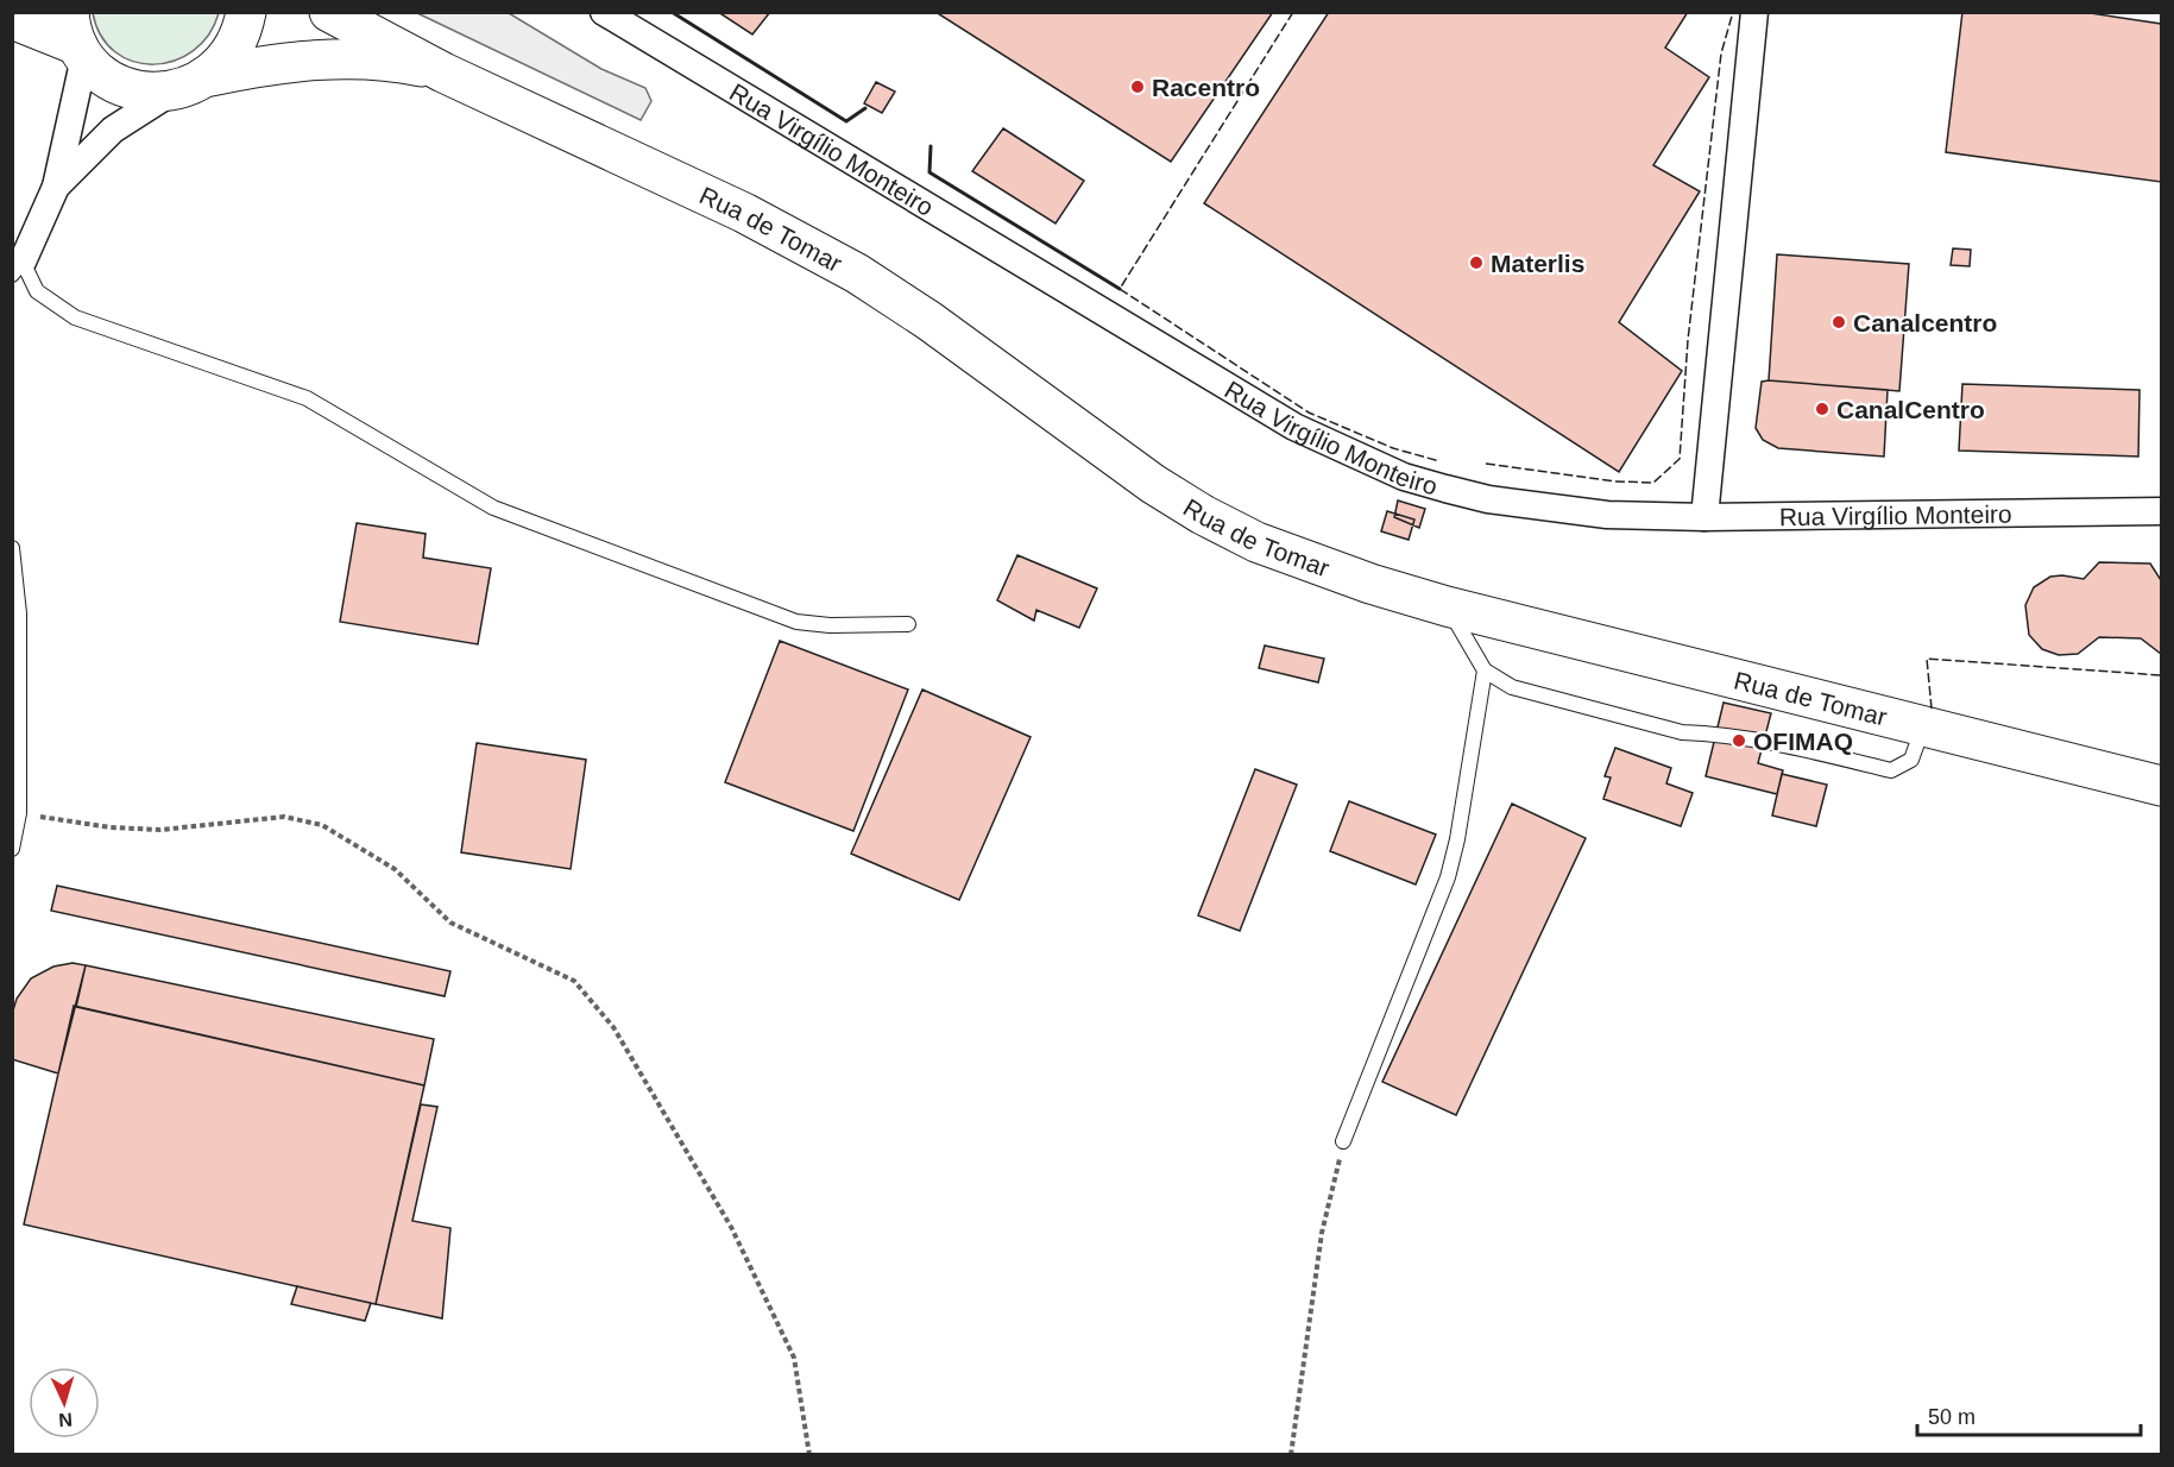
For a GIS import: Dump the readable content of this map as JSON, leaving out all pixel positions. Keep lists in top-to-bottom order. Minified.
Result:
{"streets":{"main road":["Rua de Tomar"],"street":["Rua Virgílio Monteiro"]},"places":["Racentro","Materlis","Canalcentro","CanalCentro","OFIMAQ"],"scale_bar":"50 m","north":"bottom"}
